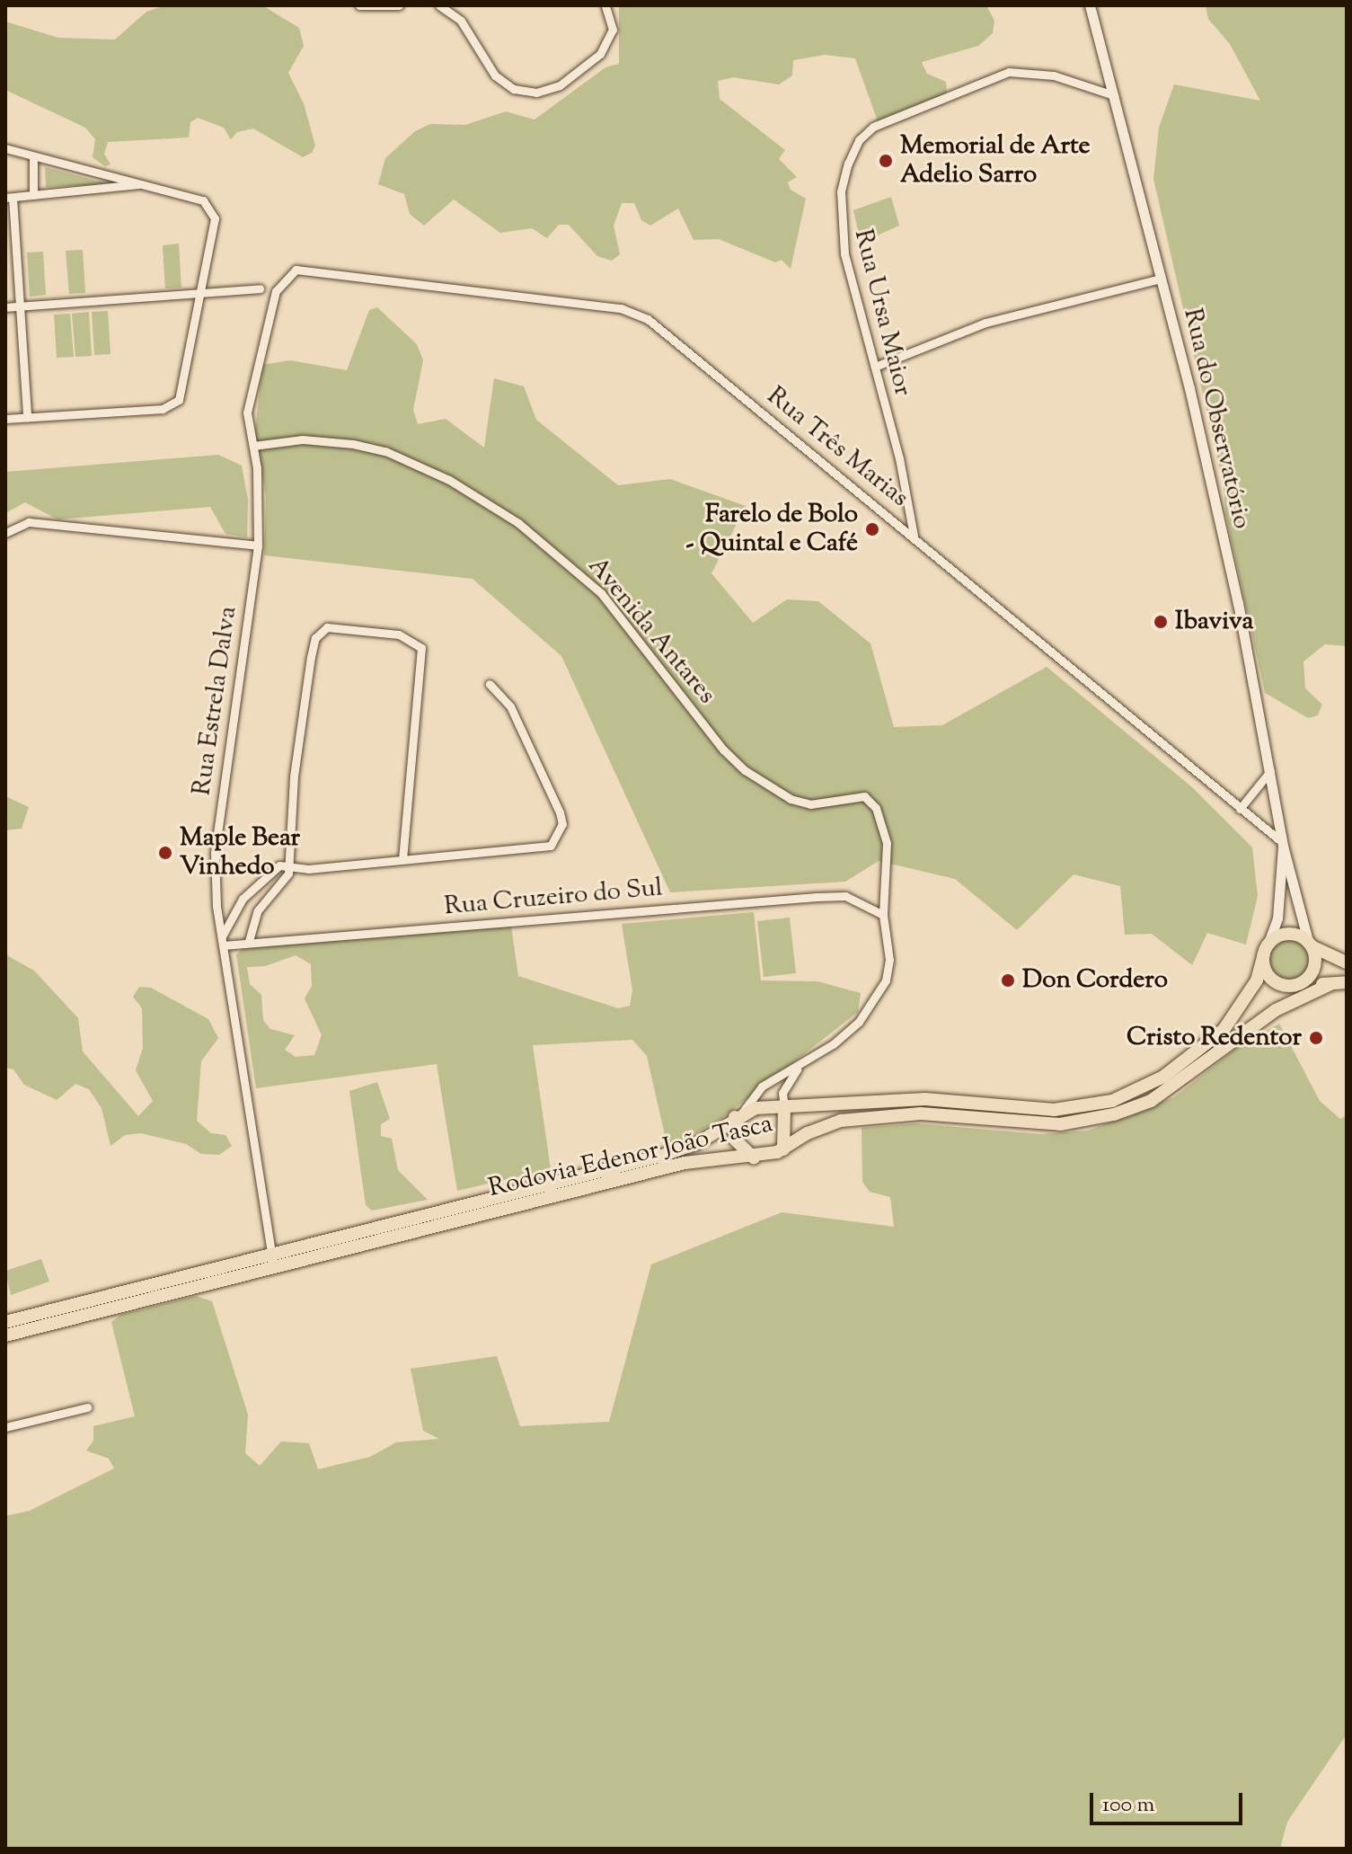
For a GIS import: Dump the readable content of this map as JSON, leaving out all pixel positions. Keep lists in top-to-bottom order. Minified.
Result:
{"streets":{"main road":["Rodovia Edenor João Tasca"],"street":["Rua Ursa Maior","Rua do Observatório","Rua Três Marias","Avenida Antares","Rua Estrela Dalva","Rua Cruzeiro do Sul"]},"crossings":[["Rua Ursa Maior","Rua do Observatório"],["Rua Ursa Maior","Rua Três Marias"],["Rua do Observatório","Rua Três Marias"],["Rua do Observatório","Rodovia Edenor João Tasca"],["Rua Três Marias","Rua Estrela Dalva"],["Avenida Antares","Rua Estrela Dalva"],["Avenida Antares","Rua Cruzeiro do Sul"],["Rua Estrela Dalva","Rua Cruzeiro do Sul"],["Rua Estrela Dalva","Rodovia Edenor João Tasca"]],"places":["Memorial de Arte Adelio Sarro","Farelo de Bolo - Quintal e Café","Ibaviva","Maple Bear Vinhedo","Don Cordero","Cristo Redentor"],"scale_bar":"100 m"}
